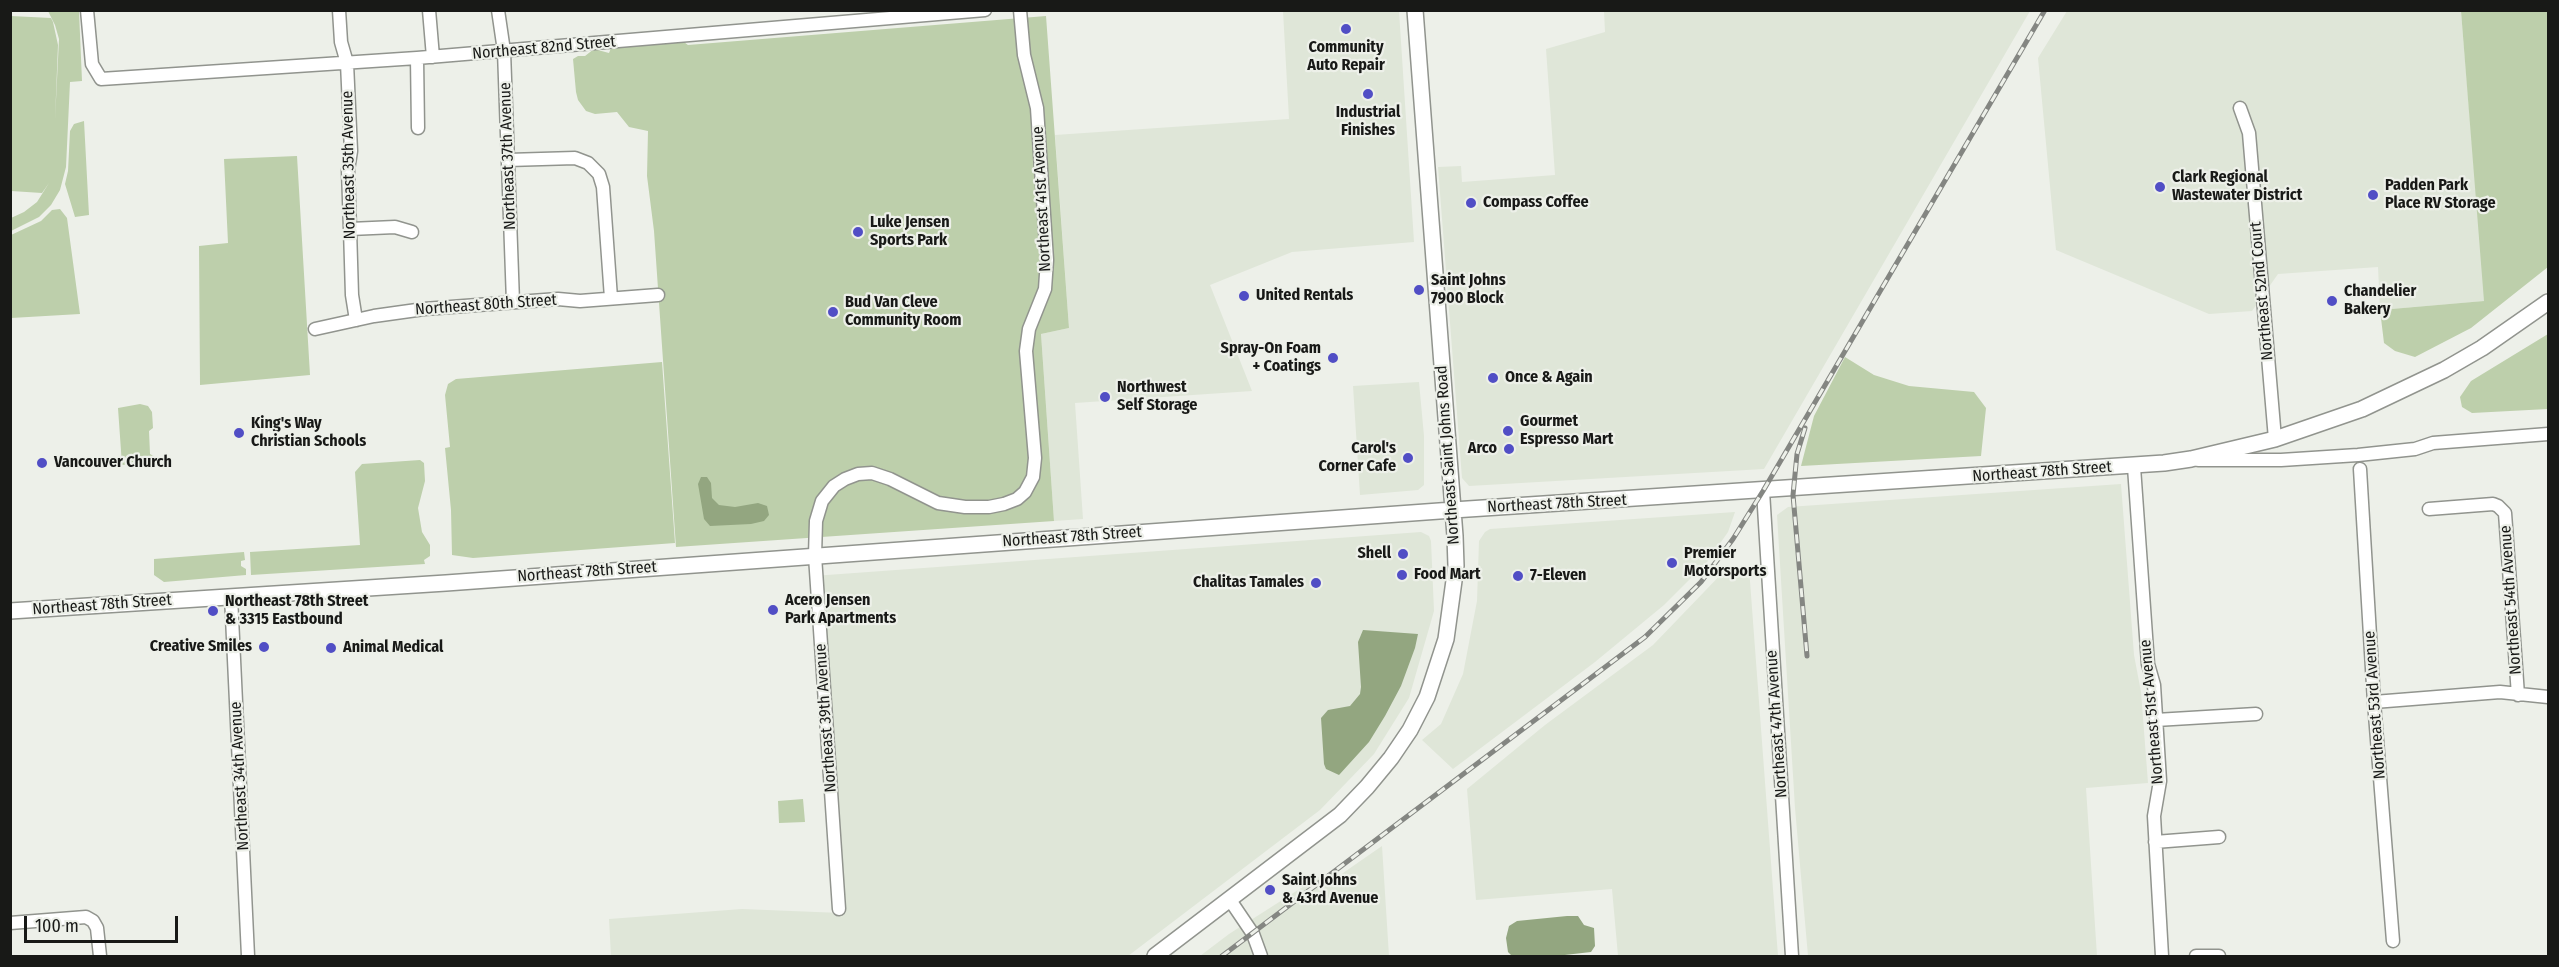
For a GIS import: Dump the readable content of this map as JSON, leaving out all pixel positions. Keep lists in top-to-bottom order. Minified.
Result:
{"streets":{"main road":["Northeast Saint Johns Road","Northeast 78th Street"],"street":["Northeast 82nd Street","Northeast 37th Avenue","Northeast 35th Avenue","Northeast 41st Avenue","Northeast 52nd Court","Northeast 80th Street","Northeast 54th Avenue","Northeast 53rd Avenue","Northeast 51st Avenue","Northeast 39th Avenue","Northeast 47th Avenue","Northeast 34th Avenue"]},"crossings":[["Northeast 82nd Street","Northeast 37th Avenue"],["Northeast 82nd Street","Northeast 35th Avenue"],["Northeast 37th Avenue","Northeast 80th Street"],["Northeast 35th Avenue","Northeast 80th Street"],["Northeast 41st Avenue","Northeast 39th Avenue"],["Northeast 52nd Court","Northeast 78th Street"],["Northeast Saint Johns Road","Northeast 78th Street"],["Northeast 78th Street","Northeast 51st Avenue"],["Northeast 78th Street","Northeast 39th Avenue"],["Northeast 78th Street","Northeast 47th Avenue"],["Northeast 78th Street","Northeast 34th Avenue"]],"places":["Community Auto Repair","Industrial Finishes","Clark Regional Wastewater District","Padden Park Place RV Storage","Compass Coffee","Luke Jensen Sports Park","Saint Johns 7900 Block","United Rentals","Chandelier Bakery","Bud Van Cleve Community Room","Spray-On Foam + Coatings","Once & Again","Northwest Self Storage","Gourmet Espresso Mart","King's Way Christian Schools","Arco","Carol's Corner Cafe","Vancouver Church","Shell","Premier Motorsports","Food Mart","7-Eleven","Chalitas Tamales","Acero Jensen Park Apartments","Northeast 78th Street & 3315 Eastbound","Creative Smiles","Animal Medical","Saint Johns & 43rd Avenue"],"scale_bar":"100 m"}
